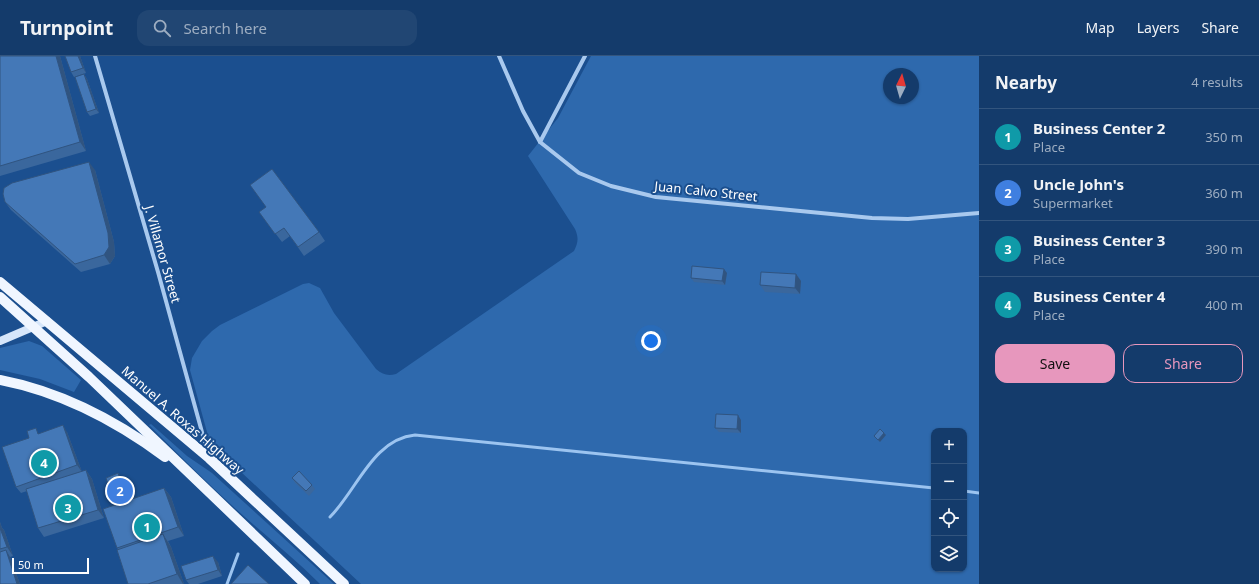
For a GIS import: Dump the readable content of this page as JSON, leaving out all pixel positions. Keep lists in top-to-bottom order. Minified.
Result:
{"streets":{"main road":["Manuel A. Roxas Highway"],"street":["Juan Calvo Street","J. Villamor Street"]},"crossings":[["J. Villamor Street","Manuel A. Roxas Highway"]],"scale_bar":"50 m","north":"top","page":{"header":"Turnpoint","search":"Search here","nav":["Map","Layers","Share"],"heading":["Nearby","4 results"],"list":[{"mark":"1","name":"Business Center 2","note":"Place","value":"350 m"},{"mark":"2","name":"Uncle John's","note":"Supermarket","value":"360 m"},{"mark":"3","name":"Business Center 3","note":"Place","value":"390 m"},{"mark":"4","name":"Business Center 4","note":"Place","value":"400 m"}],"buttons":["Save","Share"],"map_buttons":["+","−"],"pins":["4","2","3","1"],"scale":"50 m"}}
